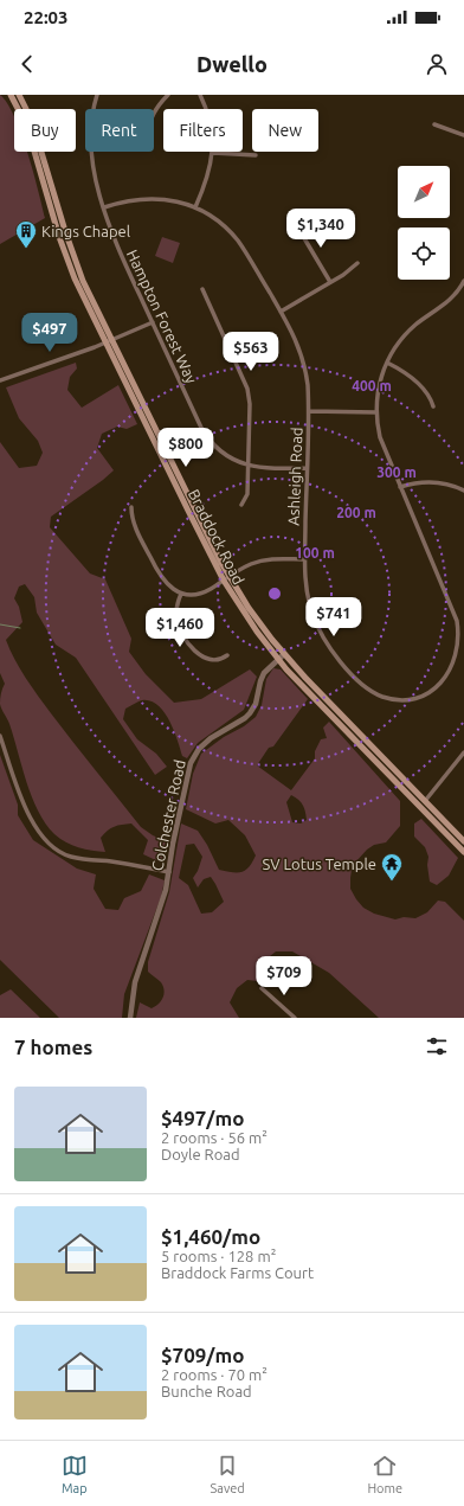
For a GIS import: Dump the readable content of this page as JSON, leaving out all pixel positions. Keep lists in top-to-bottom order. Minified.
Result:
{"streets":{"main road":["Braddock Road"],"street":["Hampton Forest Way","Ashleigh Road","Colchester Road"]},"crossings":[["Hampton Forest Way","Ashleigh Road"],["Braddock Road","Colchester Road"]],"places":{"building":["Kings Chapel"],"temple":["SV Lotus Temple"]},"north":"top right","page":{"status":"22:03","header":"Dwello","chip":["Buy","Rent","Filters","New"],"price":["$1,340","$497","$563","$800","$741","$1,460","$709"],"heading":"7 homes","list":[{"name":"$497/mo","note":"2 rooms · 56 m² · Doyle Road"},{"name":"$1,460/mo","note":"5 rooms · 128 m² · Braddock Farms Court"},{"name":"$709/mo","note":"2 rooms · 70 m² · Bunche Road"}],"tabs":["Map","Saved","Home"]},"rings":["400 m","300 m","200 m","100 m"]}
